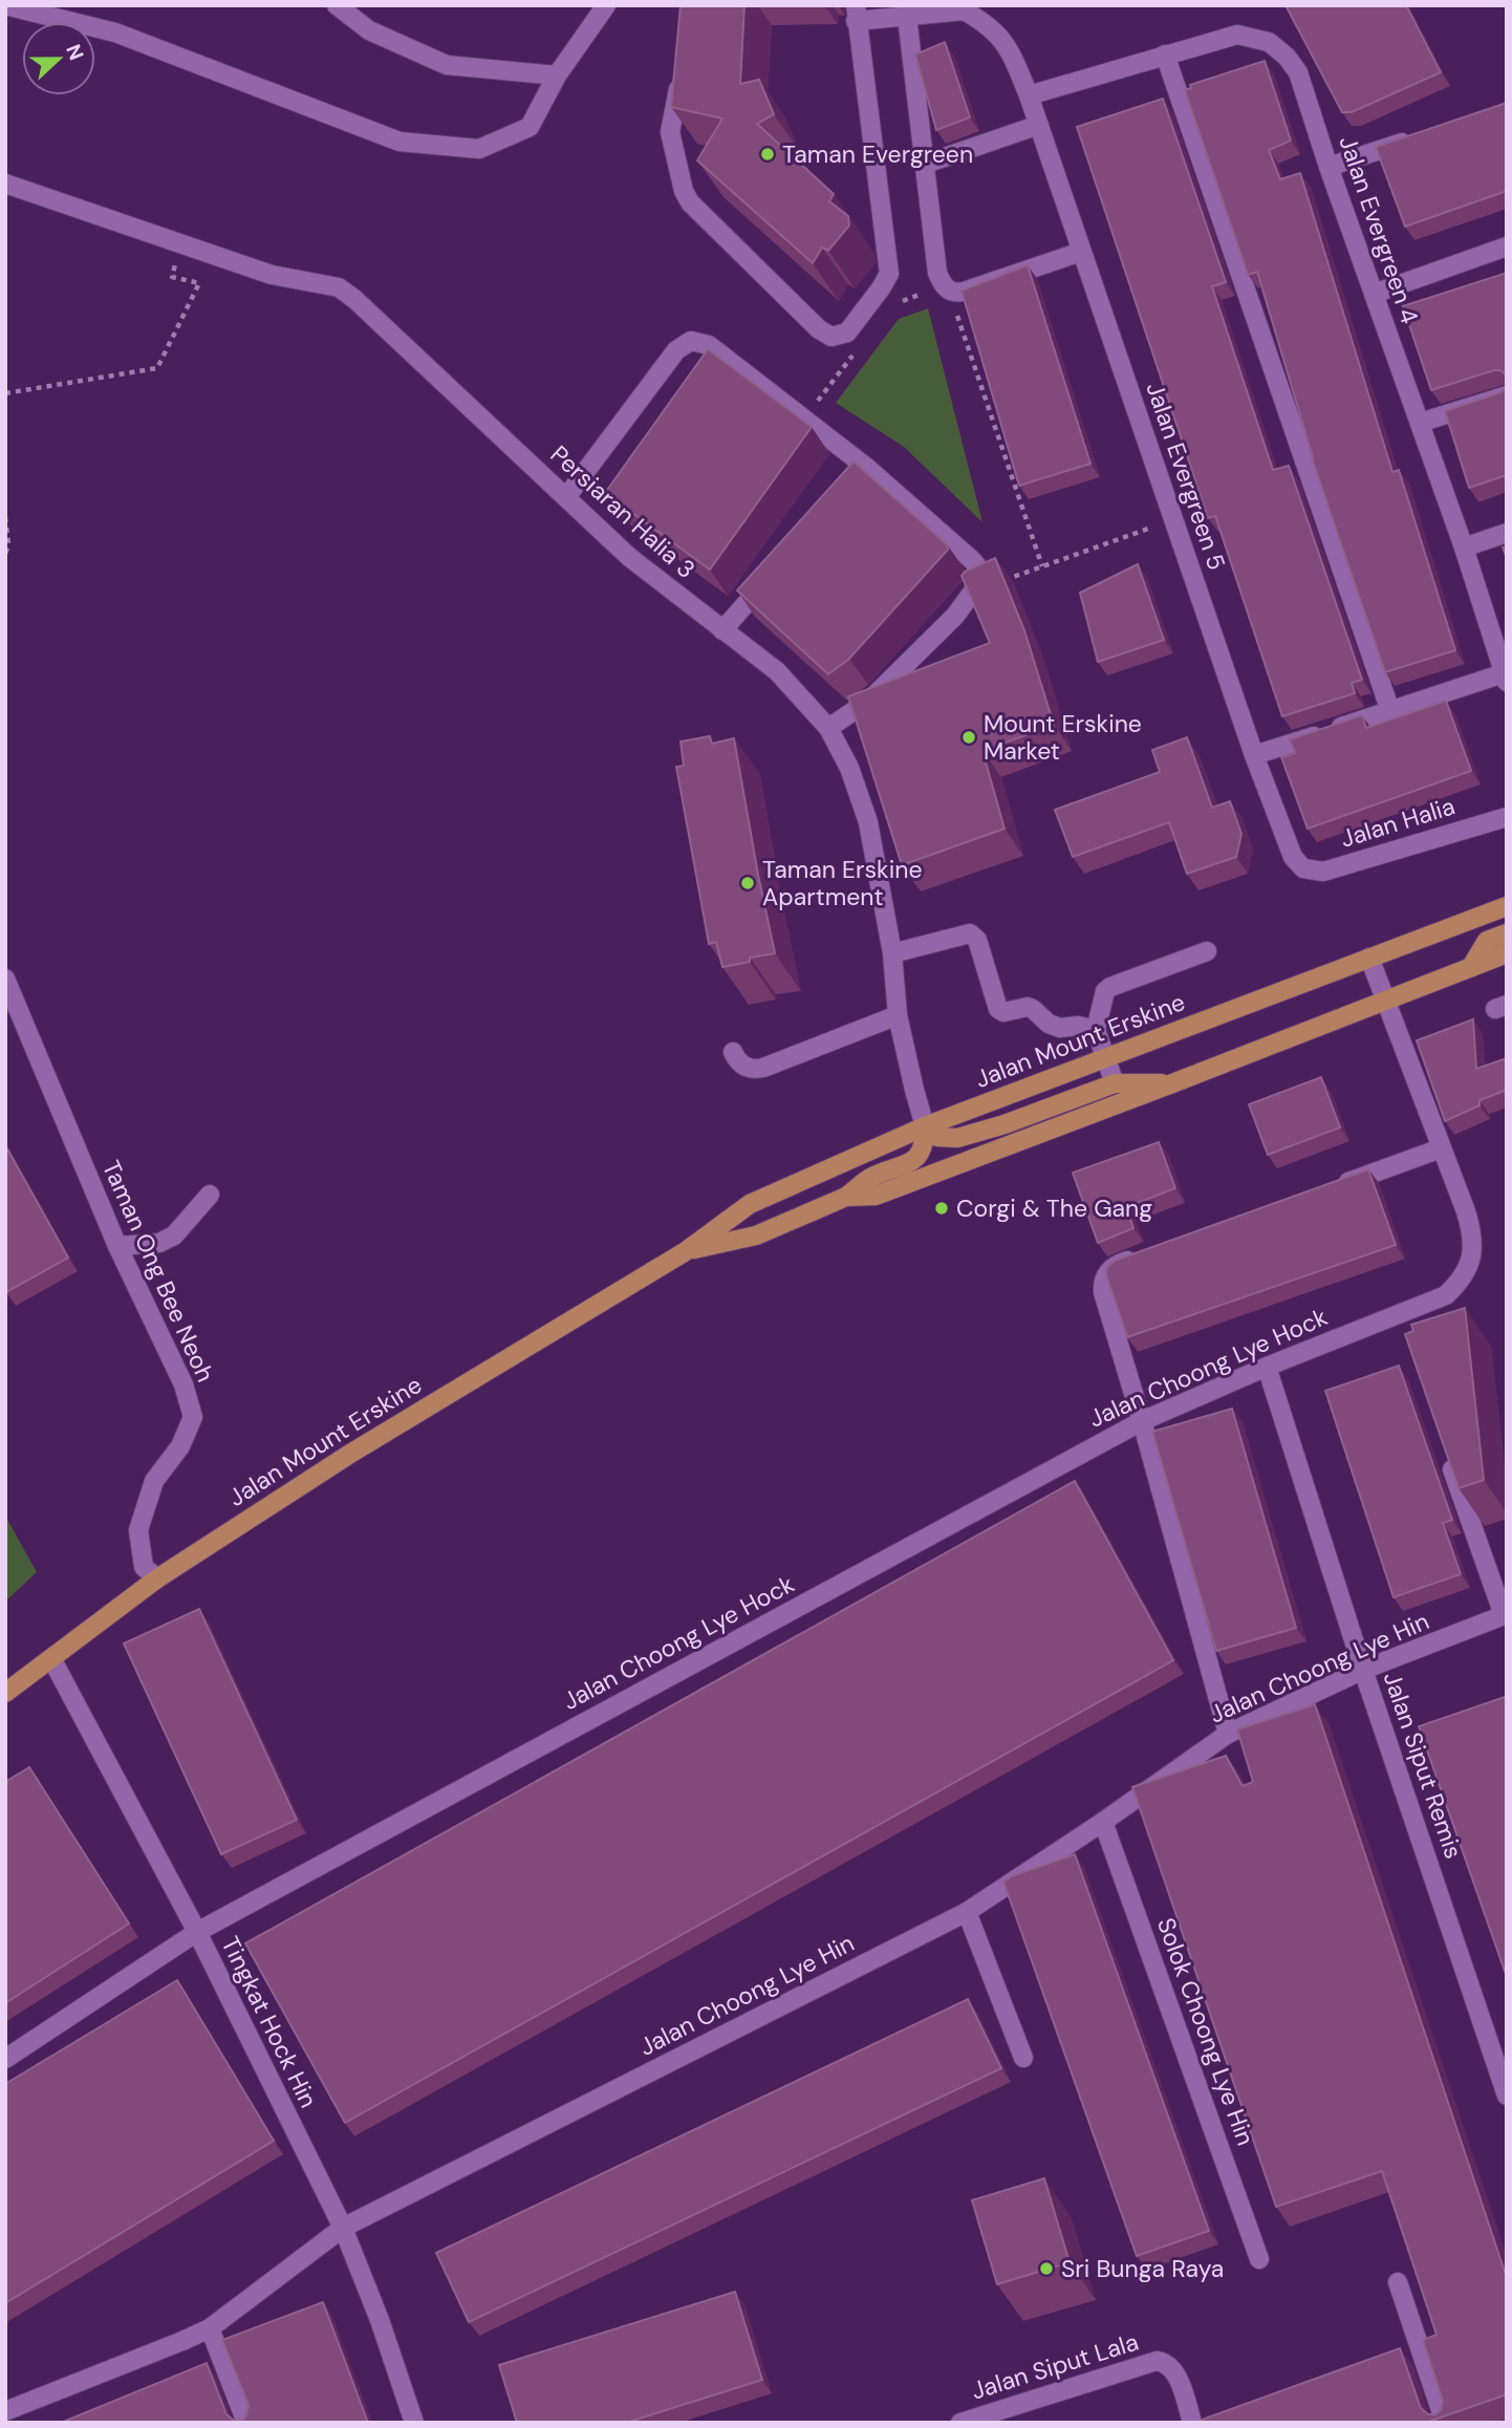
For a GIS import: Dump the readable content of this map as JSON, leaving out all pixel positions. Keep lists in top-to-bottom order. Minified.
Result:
{"streets":{"main road":["Jalan Mount Erskine"],"street":["Jalan Evergreen 4","Jalan Evergreen 5","Persiaran Halia 3","Jalan Halia","Taman Ong Bee Neoh","Jalan Choong Lye Hock","Jalan Choong Lye Hin","Jalan Siput Remis","Tingkat Hock Hin","Solok Choong Lye Hin","Jalan Siput Lala"]},"crossings":[["Jalan Evergreen 4","Jalan Evergreen 5"],["Jalan Evergreen 5","Jalan Halia"],["Persiaran Halia 3","Jalan Mount Erskine"],["Jalan Mount Erskine","Taman Ong Bee Neoh"],["Jalan Mount Erskine","Jalan Choong Lye Hock"],["Jalan Mount Erskine","Tingkat Hock Hin"],["Jalan Choong Lye Hock","Jalan Siput Remis"],["Jalan Choong Lye Hock","Tingkat Hock Hin"],["Jalan Choong Lye Hin","Jalan Siput Remis"],["Jalan Choong Lye Hin","Tingkat Hock Hin"],["Jalan Choong Lye Hin","Solok Choong Lye Hin"]],"places":["Taman Evergreen","Mount Erskine Market","Taman Erskine Apartment","Corgi & The Gang","Sri Bunga Raya"],"north":"right"}
